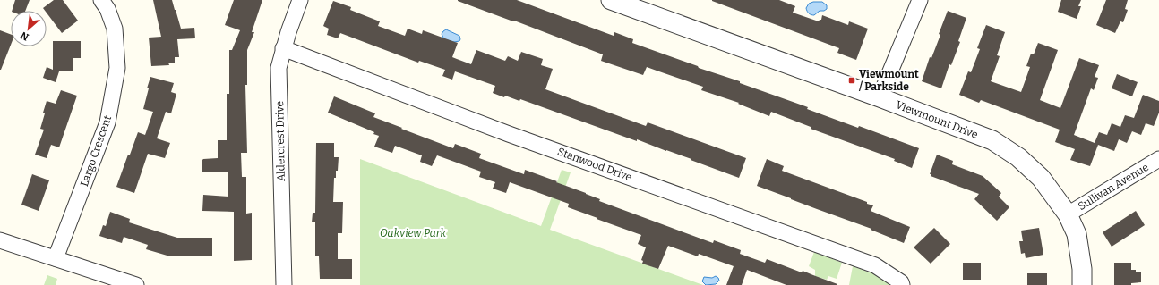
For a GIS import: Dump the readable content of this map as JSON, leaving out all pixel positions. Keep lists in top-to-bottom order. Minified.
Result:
{"streets":{"street":["Viewmount Drive","Aldercrest Drive","Largo Crescent","Stanwood Drive","Sullivan Avenue"]},"crossings":[["Viewmount Drive","Sullivan Avenue"],["Aldercrest Drive","Stanwood Drive"]],"parks":["Oakview Park"],"places":{"transit":["Viewmount / Parkside"]},"north":"bottom left"}
